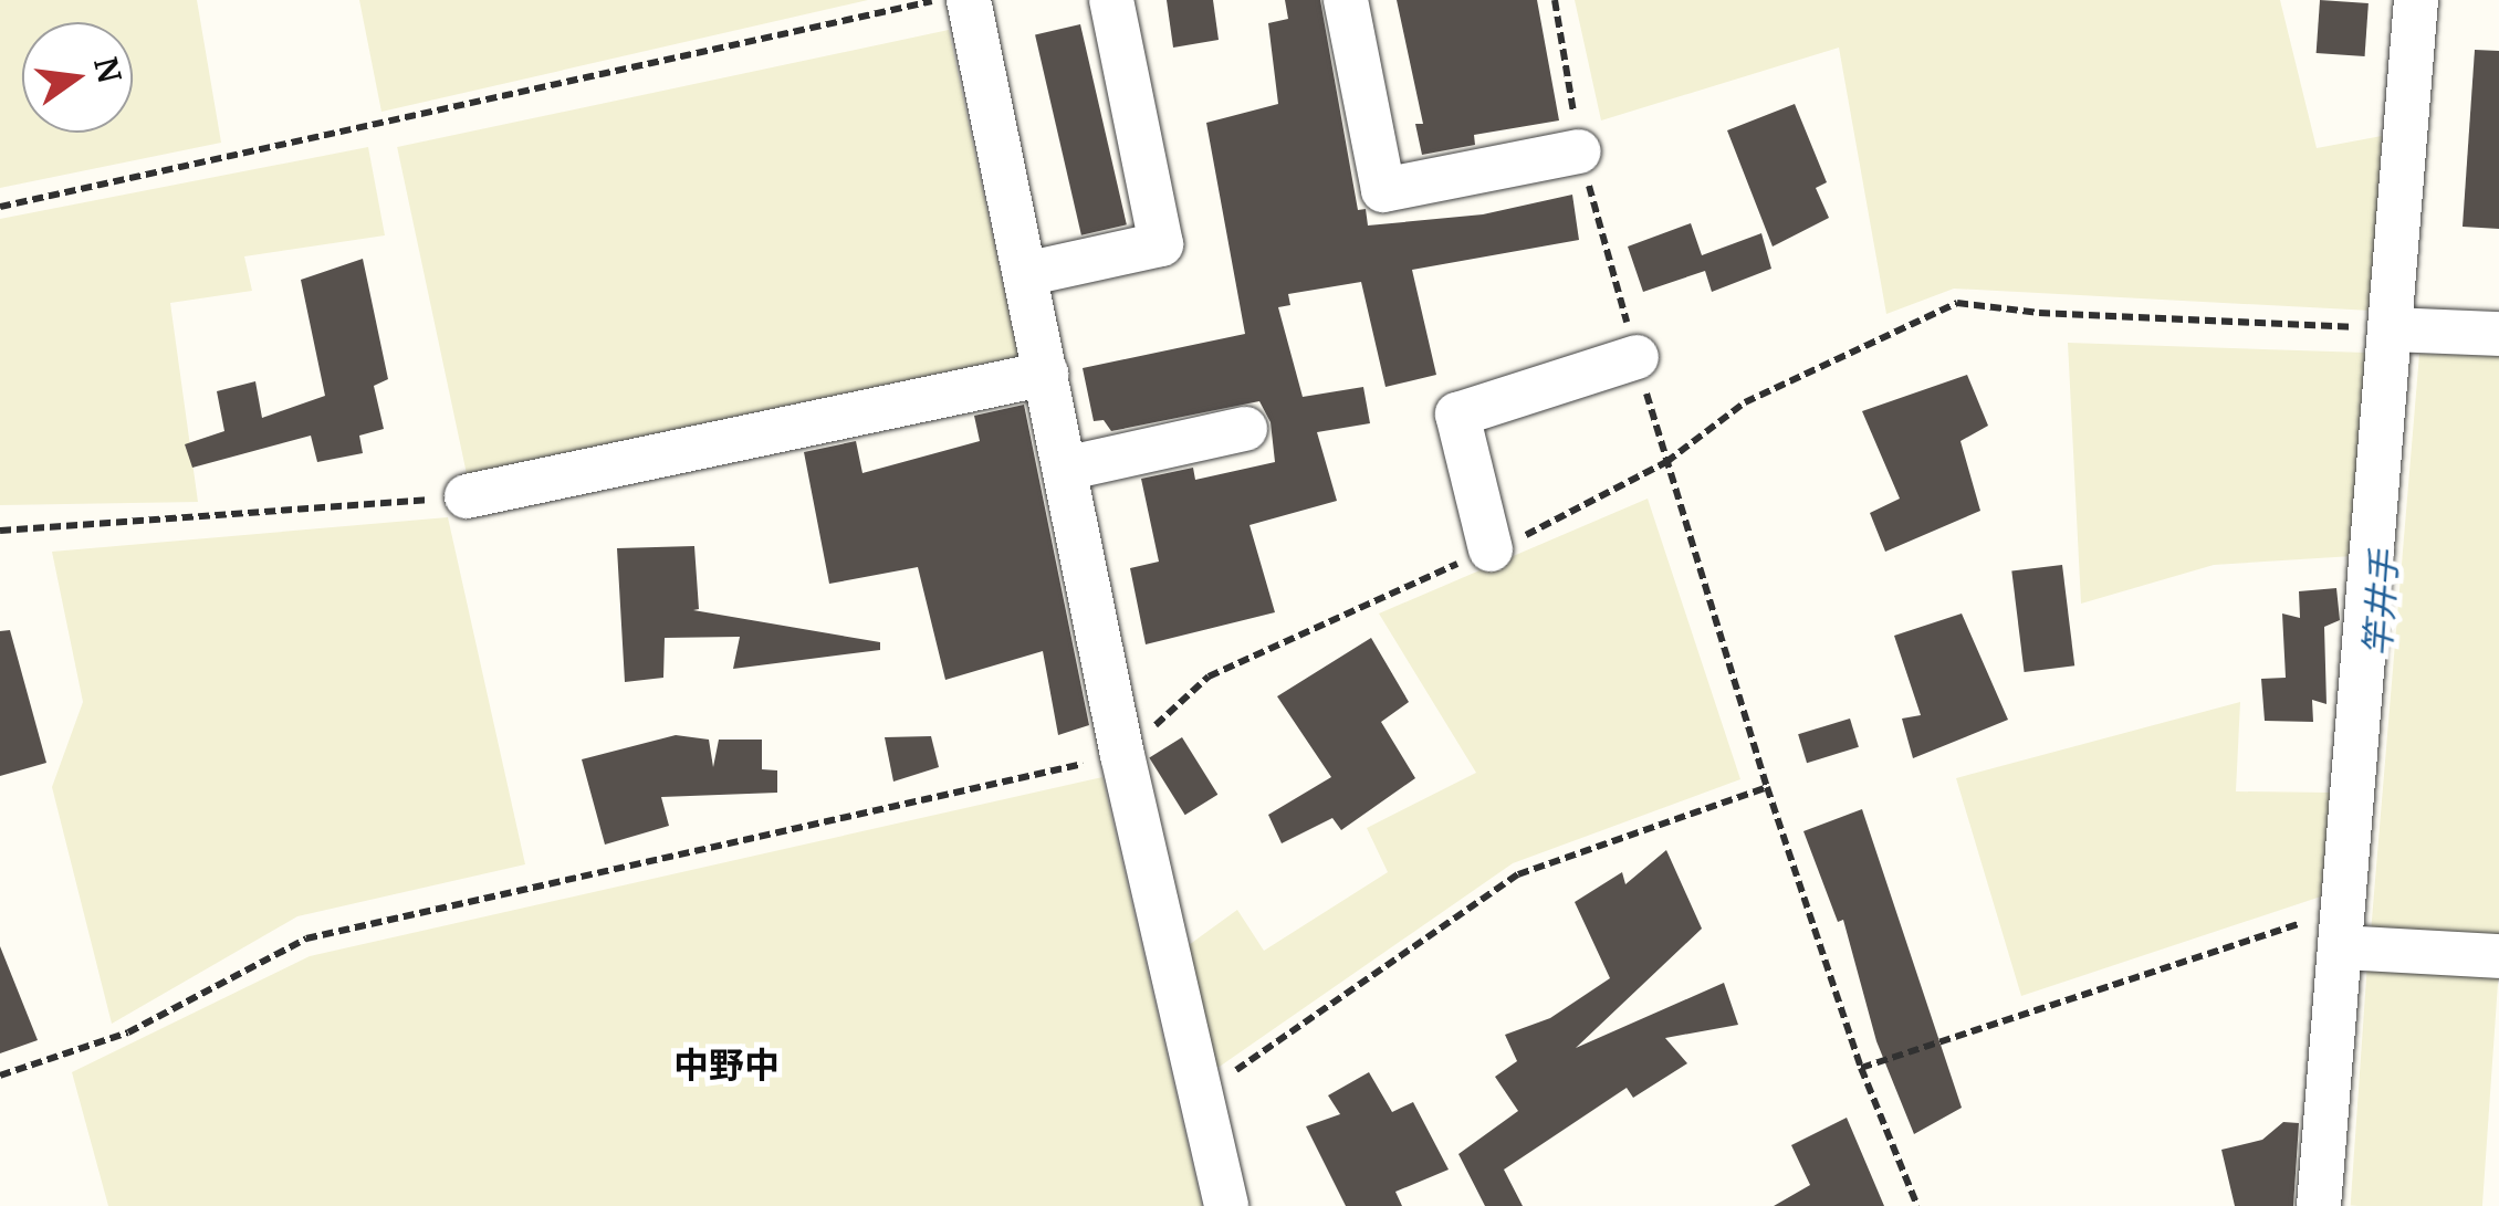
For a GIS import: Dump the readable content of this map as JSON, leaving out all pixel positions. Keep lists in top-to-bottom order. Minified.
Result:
{"districts":["中野中"],"water":["竿井手"],"north":"right"}
